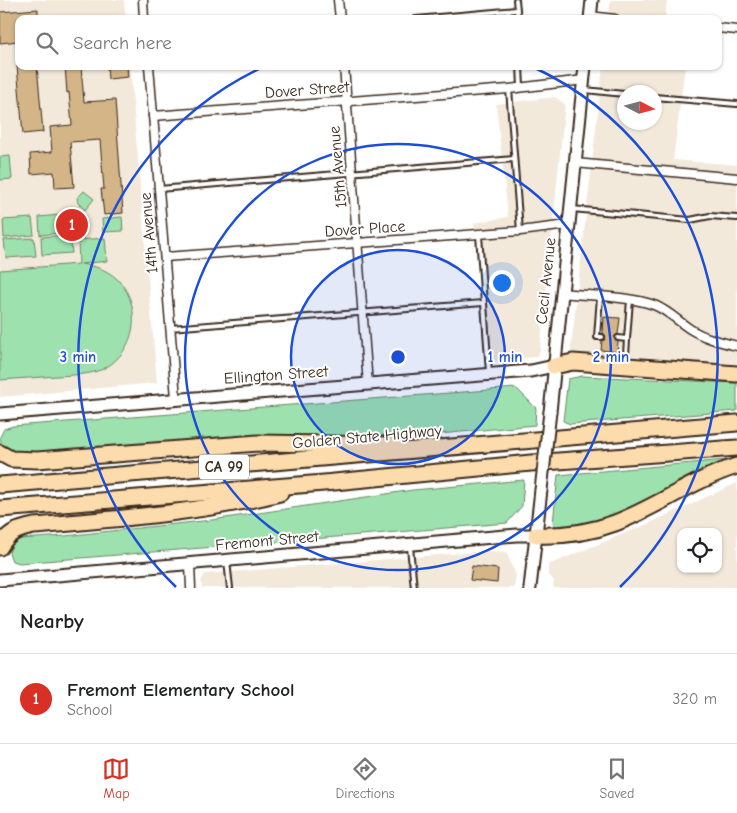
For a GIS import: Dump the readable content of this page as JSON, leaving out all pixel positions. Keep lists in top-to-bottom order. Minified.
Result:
{"streets":{"highway":["Golden State Highway","CA 99"],"main road":["Cecil Avenue","Ellington Street","Fremont Street"],"street":["Dover Street","15th Avenue","Dover Place","14th Avenue"]},"crossings":[["Dover Street","15th Avenue"],["Dover Street","14th Avenue"],["Dover Street","Cecil Avenue"],["15th Avenue","Dover Place"],["15th Avenue","Ellington Street"],["Dover Place","14th Avenue"],["Dover Place","Cecil Avenue"],["14th Avenue","Ellington Street"],["Cecil Avenue","Ellington Street"],["Cecil Avenue","Fremont Street"]],"north":"right","page":{"search":"Search here","pins":"1","heading":"Nearby","list":[{"mark":"1","name":"Fremont Elementary School","note":"School","value":"320 m"}],"nav":["Map","Directions","Saved"]},"rings":["1 min","2 min","3 min"]}
